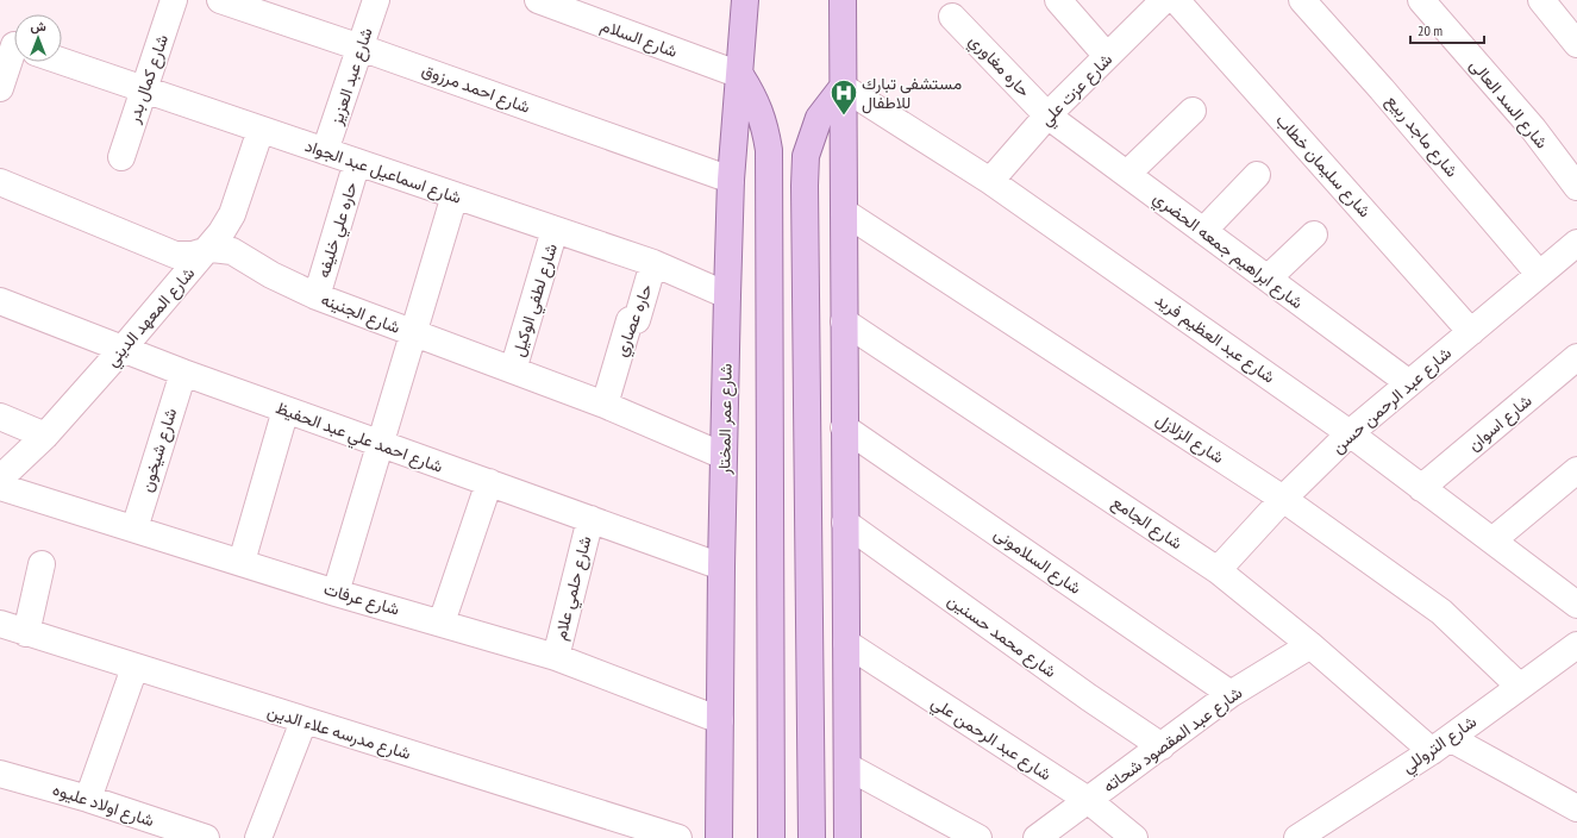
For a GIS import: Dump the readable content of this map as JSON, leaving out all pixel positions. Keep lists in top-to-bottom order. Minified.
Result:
{"streets":{"main road":["شارع عمر المختار"],"street":["شارع السلام","حاره مغاوري","شارع عبد العزيز","شارع كمال بدر","شارع احمد مرزوق","شارع عزت علي","شارع السد العالى","شارع ماجد ربيع","شارع سليمان خطاب","شارع اسماعيل عبد الجواد","حاره علي خليفه","شارع ابراهيم جمعه الحضري","شارع لطفي الوكيل","شارع الجنينه","شارع المعهد الديني","حاره عصاري","شارع عبد العظيم فريد","شارع عبد الرحمن حسن","شارع اسوان","شارع احمد علي عبد الحفيظ","شارع الزلازل","شارع شيخون","شارع الجامع","شارع السلامونى","شارع حلمي علام","شارع عرفات","شارع محمد حسنين","شارع مدرسه علاء الدين","شارع عبد الرحمن علي","شارع عبد المقصود شحاته","شارع التروللي","شارع اولاد عليوه"]},"crossings":[["شارع السلام","شارع عمر المختار"],["حاره مغاوري","شارع عزت علي"],["حاره مغاوري","شارع ابراهيم جمعه الحضري"],["شارع عبد العزيز","شارع احمد مرزوق"],["شارع عبد العزيز","شارع اسماعيل عبد الجواد"],["شارع كمال بدر","شارع اسماعيل عبد الجواد"],["شارع احمد مرزوق","شارع عمر المختار"],["شارع عزت علي","شارع ابراهيم جمعه الحضري"],["شارع عزت علي","شارع عبد العظيم فريد"],["شارع ماجد ربيع","شارع عبد الرحمن حسن"],["شارع سليمان خطاب","شارع عبد الرحمن حسن"],["شارع اسماعيل عبد الجواد","حاره علي خليفه"],["شارع اسماعيل عبد الجواد","شارع لطفي الوكيل"],["شارع اسماعيل عبد الجواد","شارع المعهد الديني"],["شارع اسماعيل عبد الجواد","حاره عصاري"],["شارع اسماعيل عبد الجواد","شارع عمر المختار"],["حاره علي خليفه","شارع الجنينه"],["شارع ابراهيم جمعه الحضري","شارع عبد الرحمن حسن"],["شارع لطفي الوكيل","شارع الجنينه"],["شارع الجنينه","شارع المعهد الديني"],["شارع الجنينه","حاره عصاري"],["شارع الجنينه","شارع عمر المختار"],["شارع المعهد الديني","شارع احمد علي عبد الحفيظ"],["شارع عبد العظيم فريد","شارع عبد الرحمن حسن"],["شارع عبد العظيم فريد","شارع اسوان"],["شارع عبد الرحمن حسن","شارع الزلازل"],["شارع عبد الرحمن حسن","شارع الجامع"],["شارع عمر المختار","شارع احمد علي عبد الحفيظ"],["شارع عمر المختار","شارع عرفات"],["شارع احمد علي عبد الحفيظ","شارع شيخون"],["شارع احمد علي عبد الحفيظ","شارع حلمي علام"],["شارع الزلازل","شارع التروللي"],["شارع شيخون","شارع عرفات"],["شارع الجامع","شارع عبد المقصود شحاته"],["شارع الجامع","شارع التروللي"],["شارع السلامونى","شارع عبد المقصود شحاته"],["شارع حلمي علام","شارع عرفات"],["شارع محمد حسنين","شارع عبد المقصود شحاته"],["شارع عبد الرحمن علي","شارع عبد المقصود شحاته"]],"places":{"hospital":["مستشفى تبارك للاطفال"]},"scale_bar":"20 m","north":"top"}
